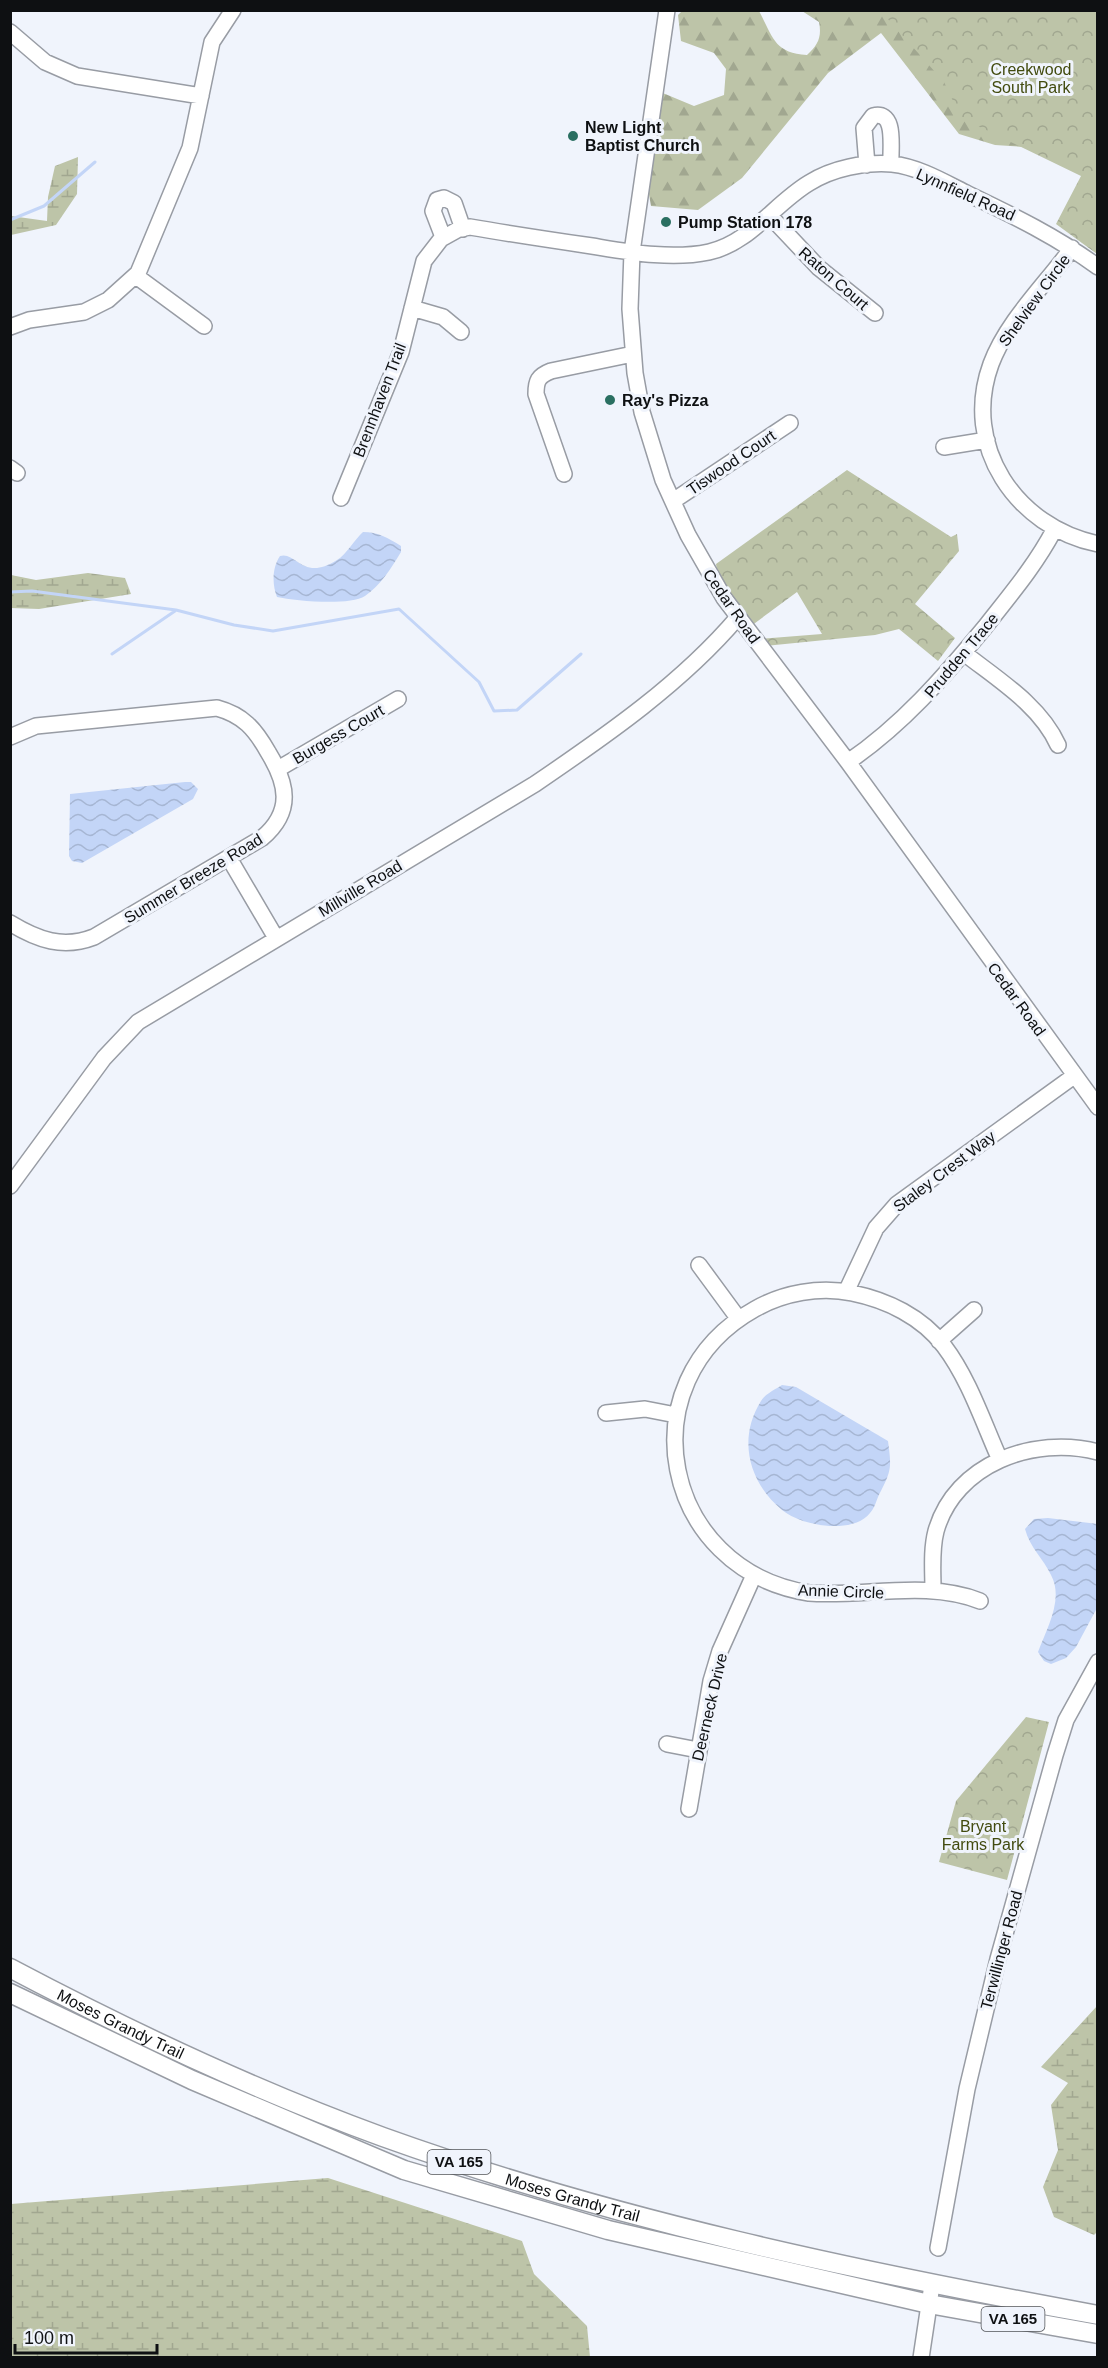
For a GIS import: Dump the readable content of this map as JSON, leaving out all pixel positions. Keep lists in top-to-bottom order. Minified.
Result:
{"streets":{"main road":["Moses Grandy Trail","VA 165"],"street":["Lynnfield Road","Raton Court","Shelview Circle","Brennhaven Trail","Tiswood Court","Cedar Road","Prudden Trace","Burgess Court","Summer Breeze Road","Millville Road","Staley Crest Way","Annie Circle","Deerneck Drive","Terwillinger Road"]},"crossings":[["Lynnfield Road","Raton Court"],["Lynnfield Road","Shelview Circle"],["Lynnfield Road","Brennhaven Trail"],["Lynnfield Road","Cedar Road"],["Shelview Circle","Prudden Trace"],["Brennhaven Trail","Cedar Road"],["Tiswood Court","Cedar Road"],["Cedar Road","Prudden Trace"],["Cedar Road","Millville Road"],["Cedar Road","Staley Crest Way"],["Burgess Court","Summer Breeze Road"],["Staley Crest Way","Annie Circle"],["Annie Circle","Deerneck Drive"]],"parks":["Creekwood South Park","Bryant Farms Park"],"places":["New Light Baptist Church","Pump Station 178","Ray's Pizza"],"scale_bar":"100 m"}
